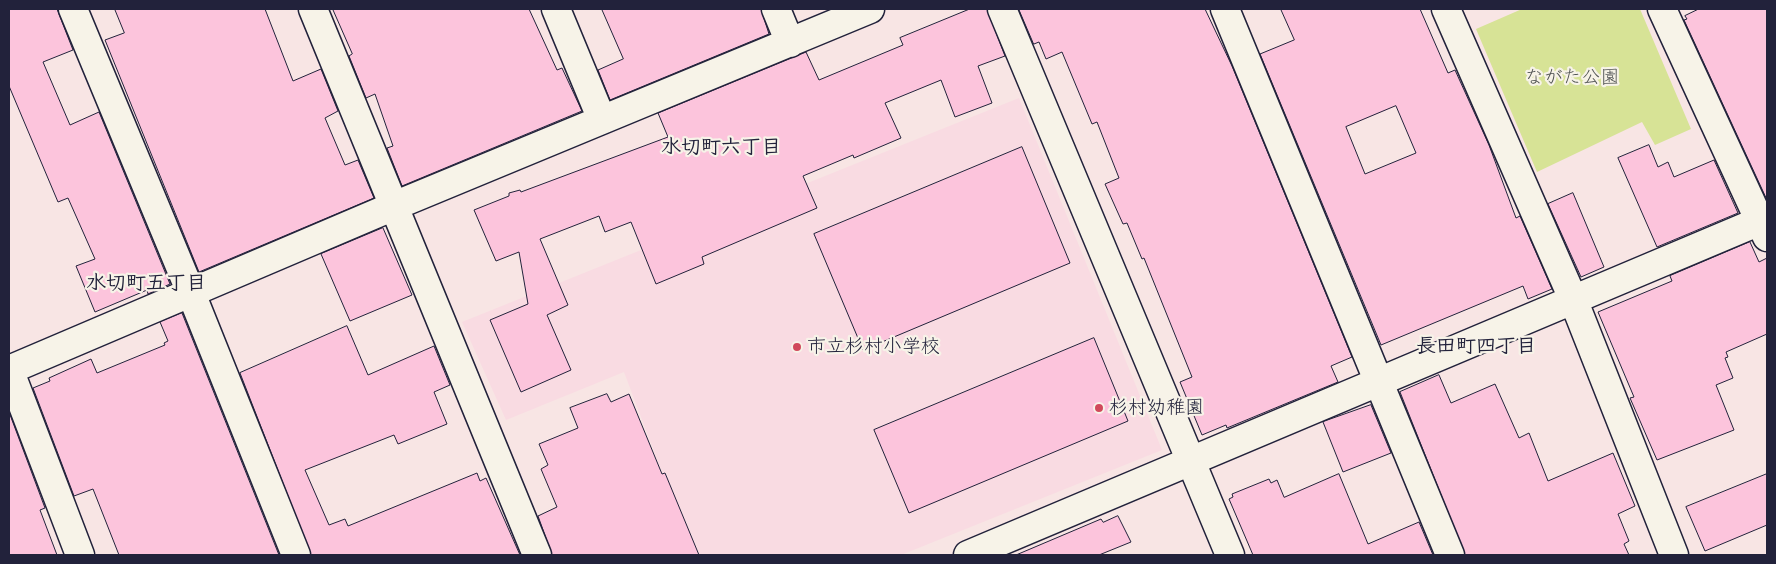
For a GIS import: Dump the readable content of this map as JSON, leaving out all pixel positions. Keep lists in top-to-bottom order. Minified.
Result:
{"districts":["水切町六丁目","水切町五丁目","長田町四丁目"],"parks":["ながた公園"],"places":["市立杉村小学校","杉村幼稚園"]}
